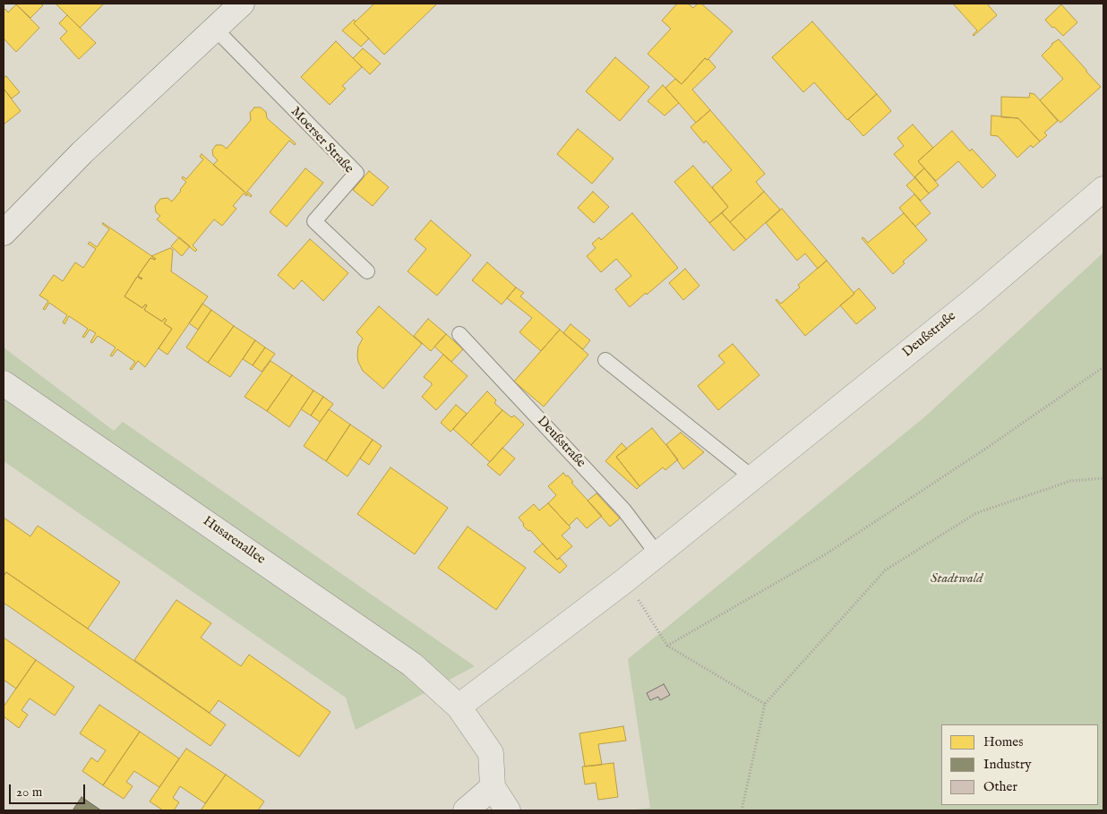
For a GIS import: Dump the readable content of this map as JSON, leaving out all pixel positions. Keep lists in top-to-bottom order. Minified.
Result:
{"streets":{"street":["Deußstraße","Husarenallee"],"lane":["Moerser Straße"]},"crossings":[["Deußstraße","Husarenallee"]],"parks":["Stadtwald"],"legend":["Homes","Industry","Other"],"scale_bar":"20 m"}
